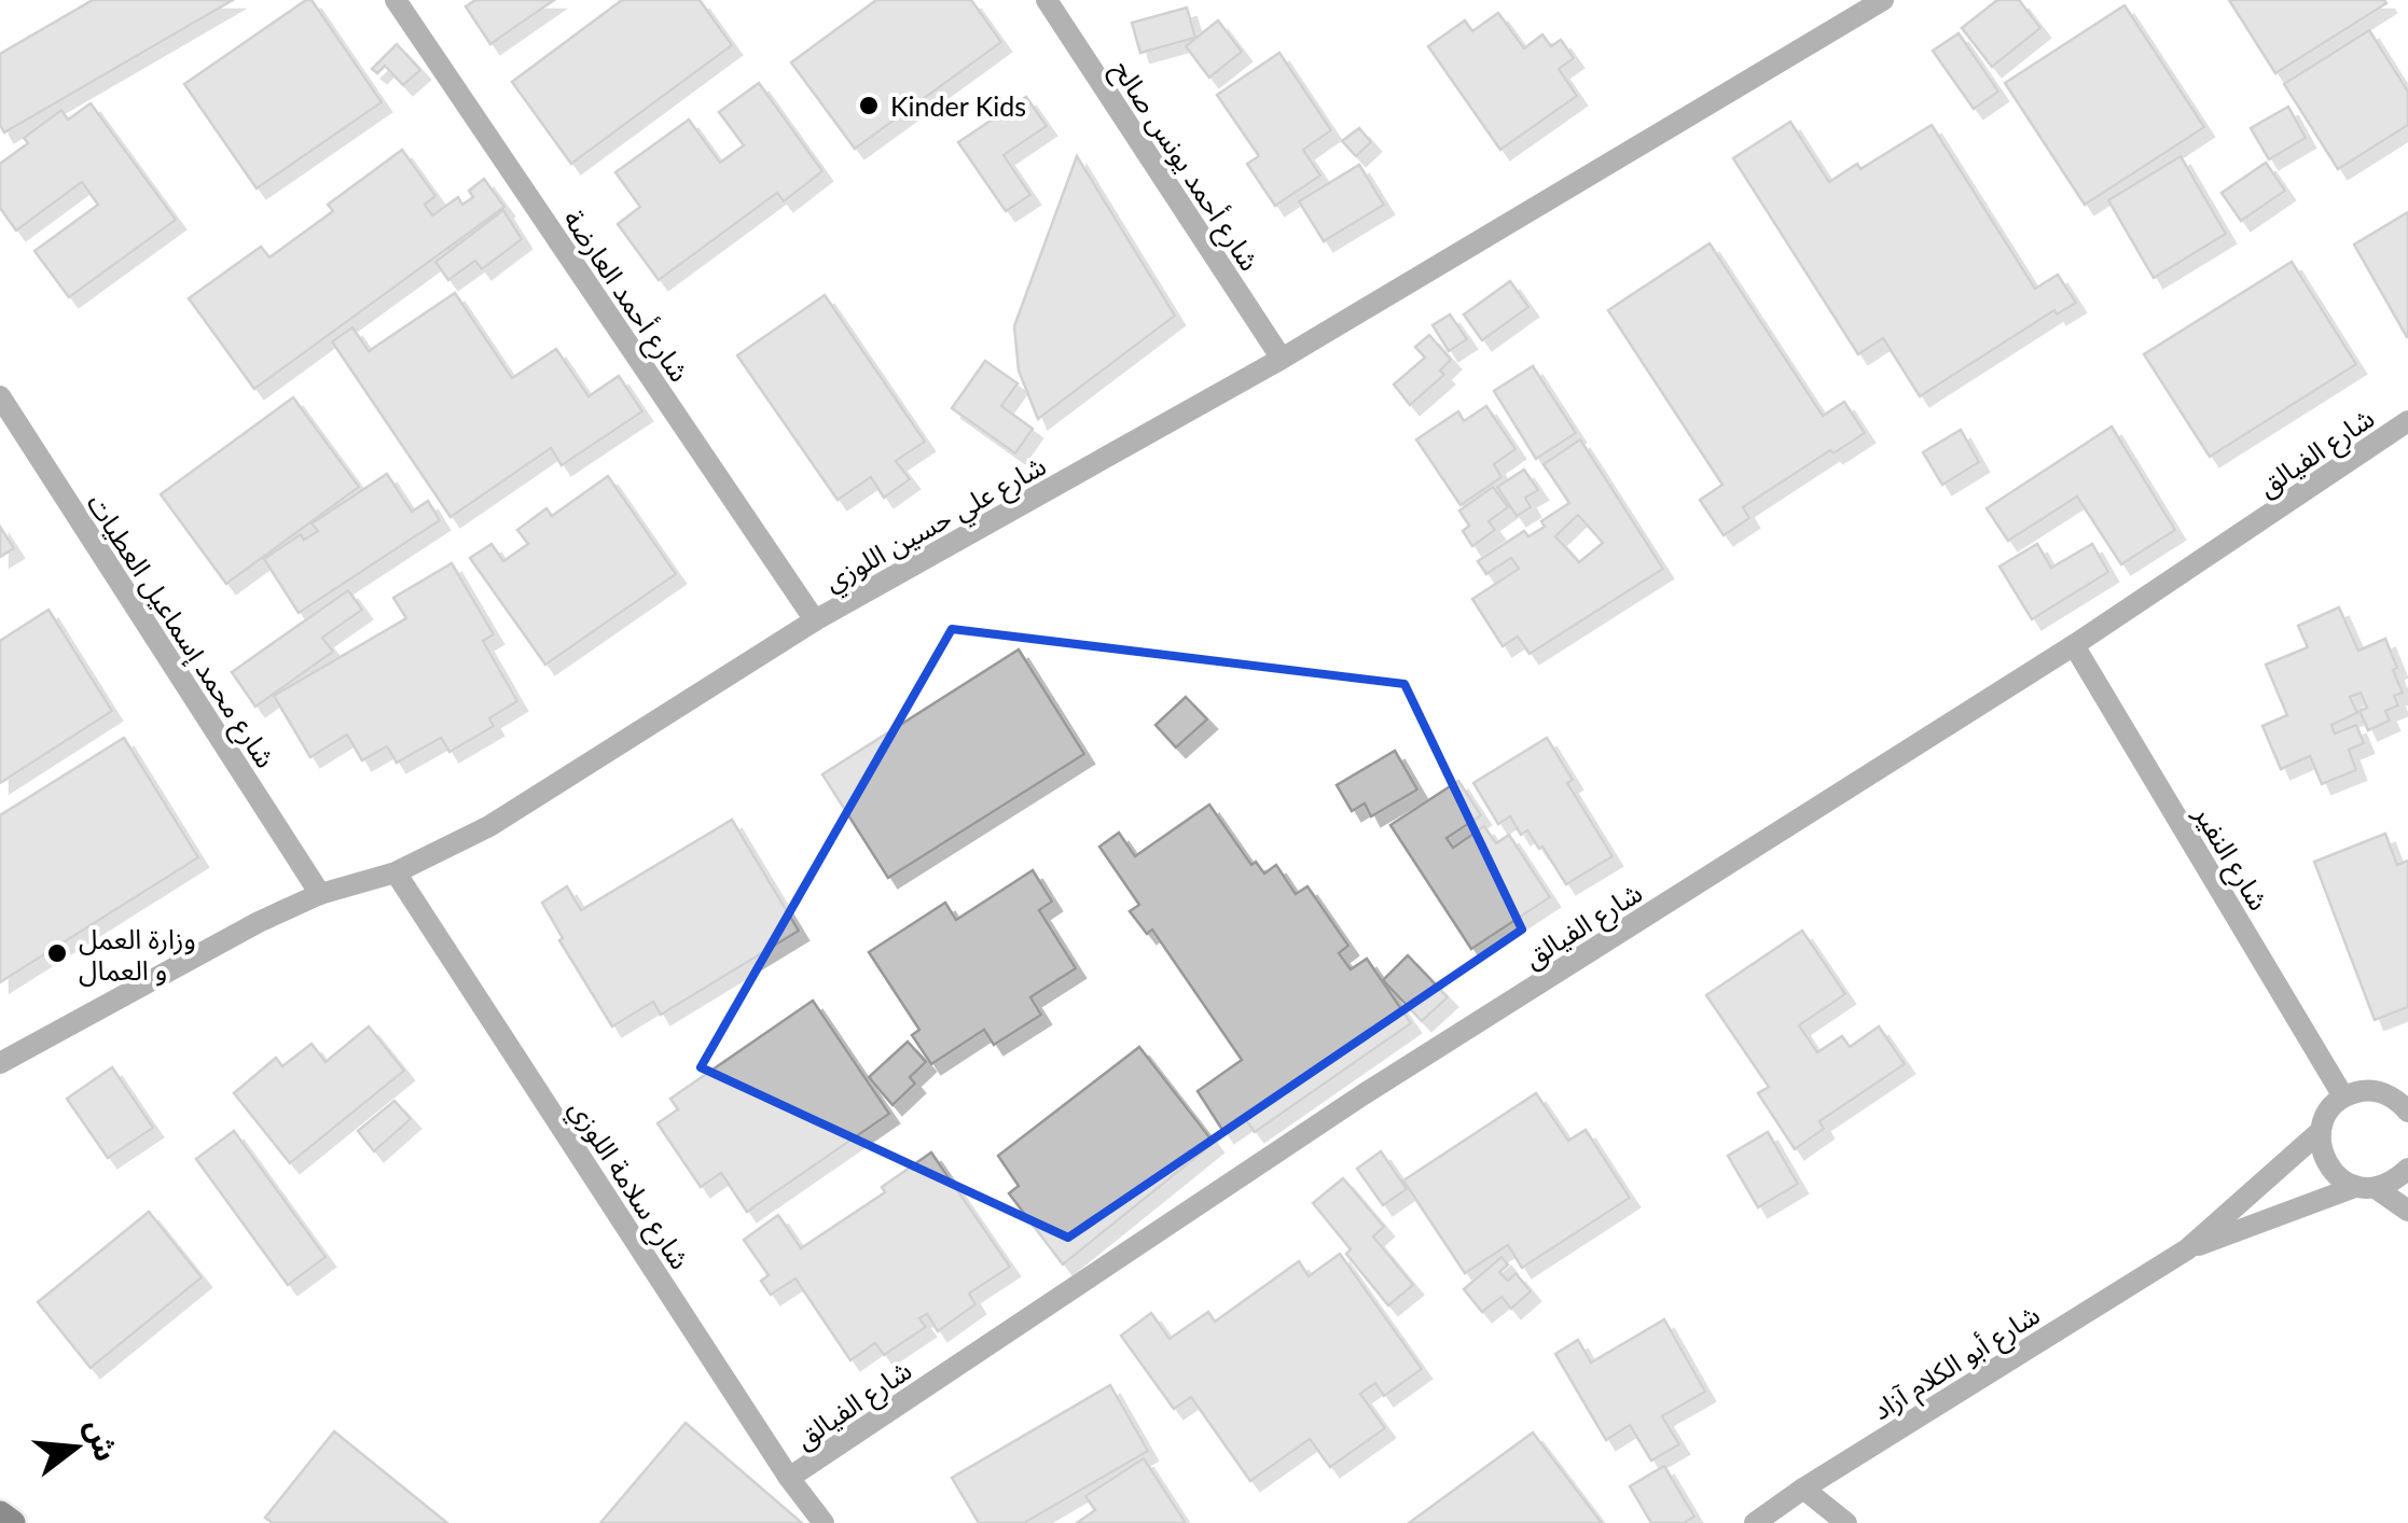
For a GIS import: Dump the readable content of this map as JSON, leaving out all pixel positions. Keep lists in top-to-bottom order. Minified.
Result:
{"streets":{"street":["شارع أحمد يونس صالح","شارع أحمد العارضة","شارع الفيالق","شارع علي حسين اللوزي","شارع محمد إسماعيل العطيات","شارع النفير","شارع سلامة اللوزي","شارع أبو الكلام آزاد"]},"crossings":[["شارع أحمد يونس صالح","شارع علي حسين اللوزي"],["شارع أحمد العارضة","شارع علي حسين اللوزي"],["شارع الفيالق","شارع النفير"],["شارع الفيالق","شارع سلامة اللوزي"],["شارع علي حسين اللوزي","شارع محمد إسماعيل العطيات"],["شارع علي حسين اللوزي","شارع سلامة اللوزي"],["شارع النفير","شارع أبو الكلام آزاد"]],"places":["Kinder Kids","وزارة العمل و العمال"],"north":"right"}
